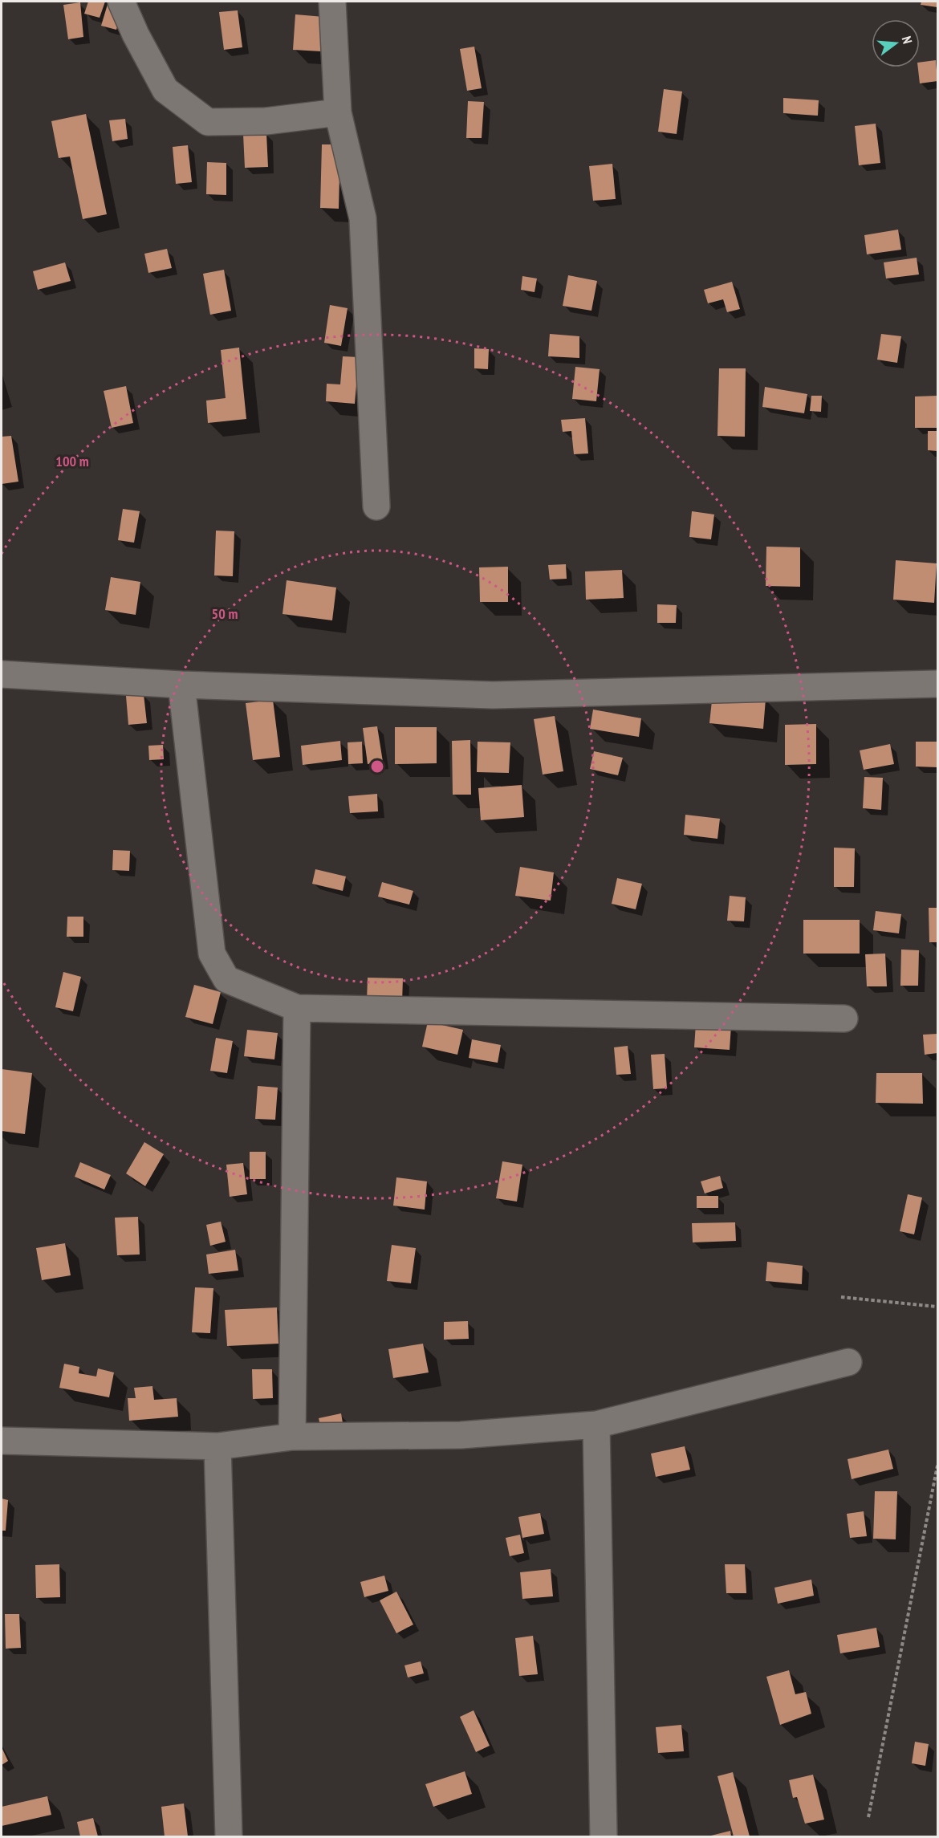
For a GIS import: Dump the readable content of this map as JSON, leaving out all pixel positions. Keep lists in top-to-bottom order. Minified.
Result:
{"north":"right","rings":["100 m","50 m"]}
